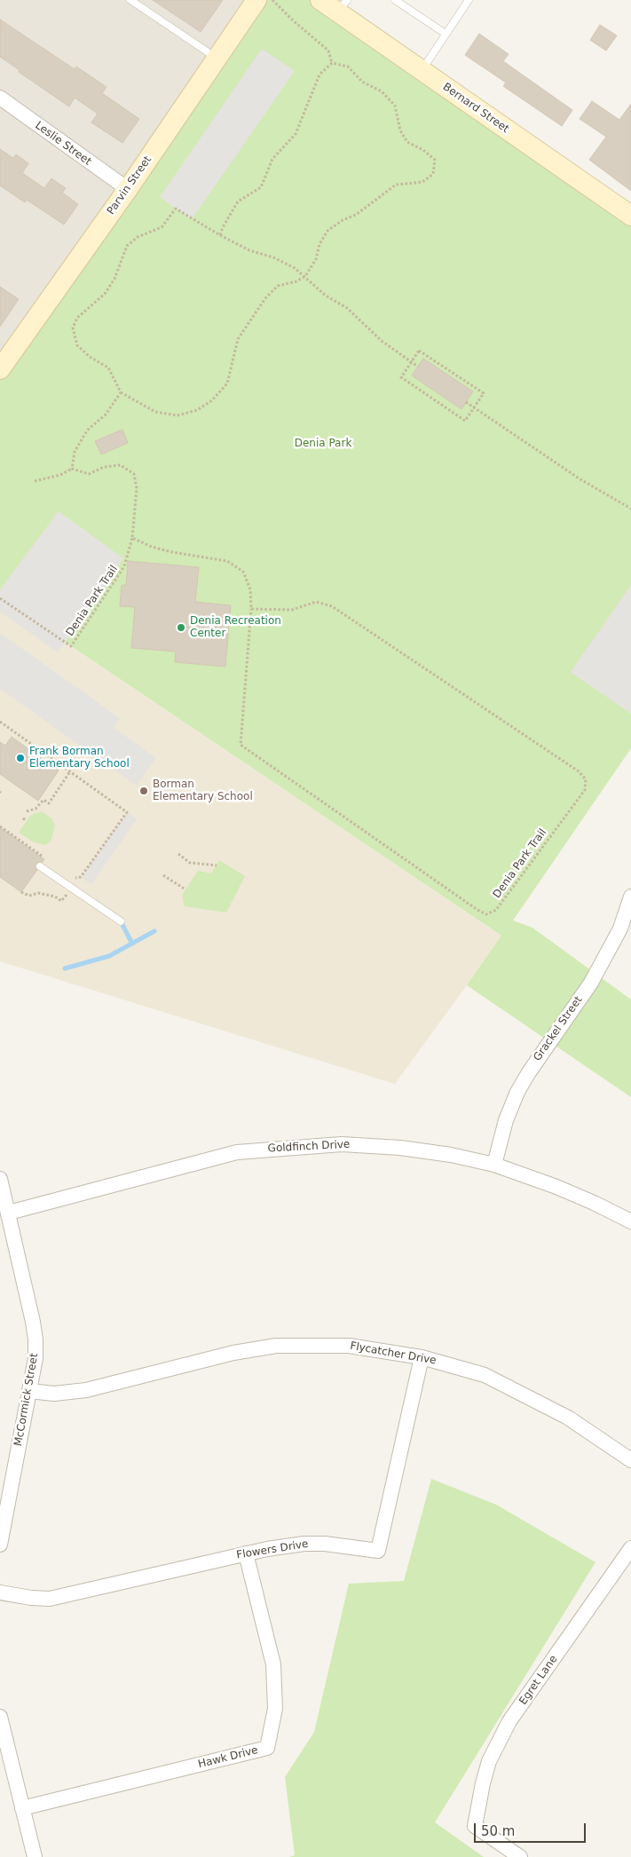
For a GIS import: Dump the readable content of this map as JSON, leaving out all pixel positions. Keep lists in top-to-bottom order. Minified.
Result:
{"streets":{"street":["Bernard Street","Leslie Street","Parvin Street","Grackel Street","Goldfinch Drive","Flycatcher Drive","McCormick Street","Flowers Drive","Egret Lane","Hawk Drive"],"path":["Denia Park Trail"]},"crossings":[["Leslie Street","Parvin Street"],["Grackel Street","Goldfinch Drive"],["Goldfinch Drive","McCormick Street"],["Flycatcher Drive","McCormick Street"],["Flycatcher Drive","Flowers Drive"],["Flowers Drive","Hawk Drive"]],"parks":["Denia Park"],"places":["Denia Recreation Center","Frank Borman Elementary School","Borman Elementary School"],"scale_bar":"50 m"}
